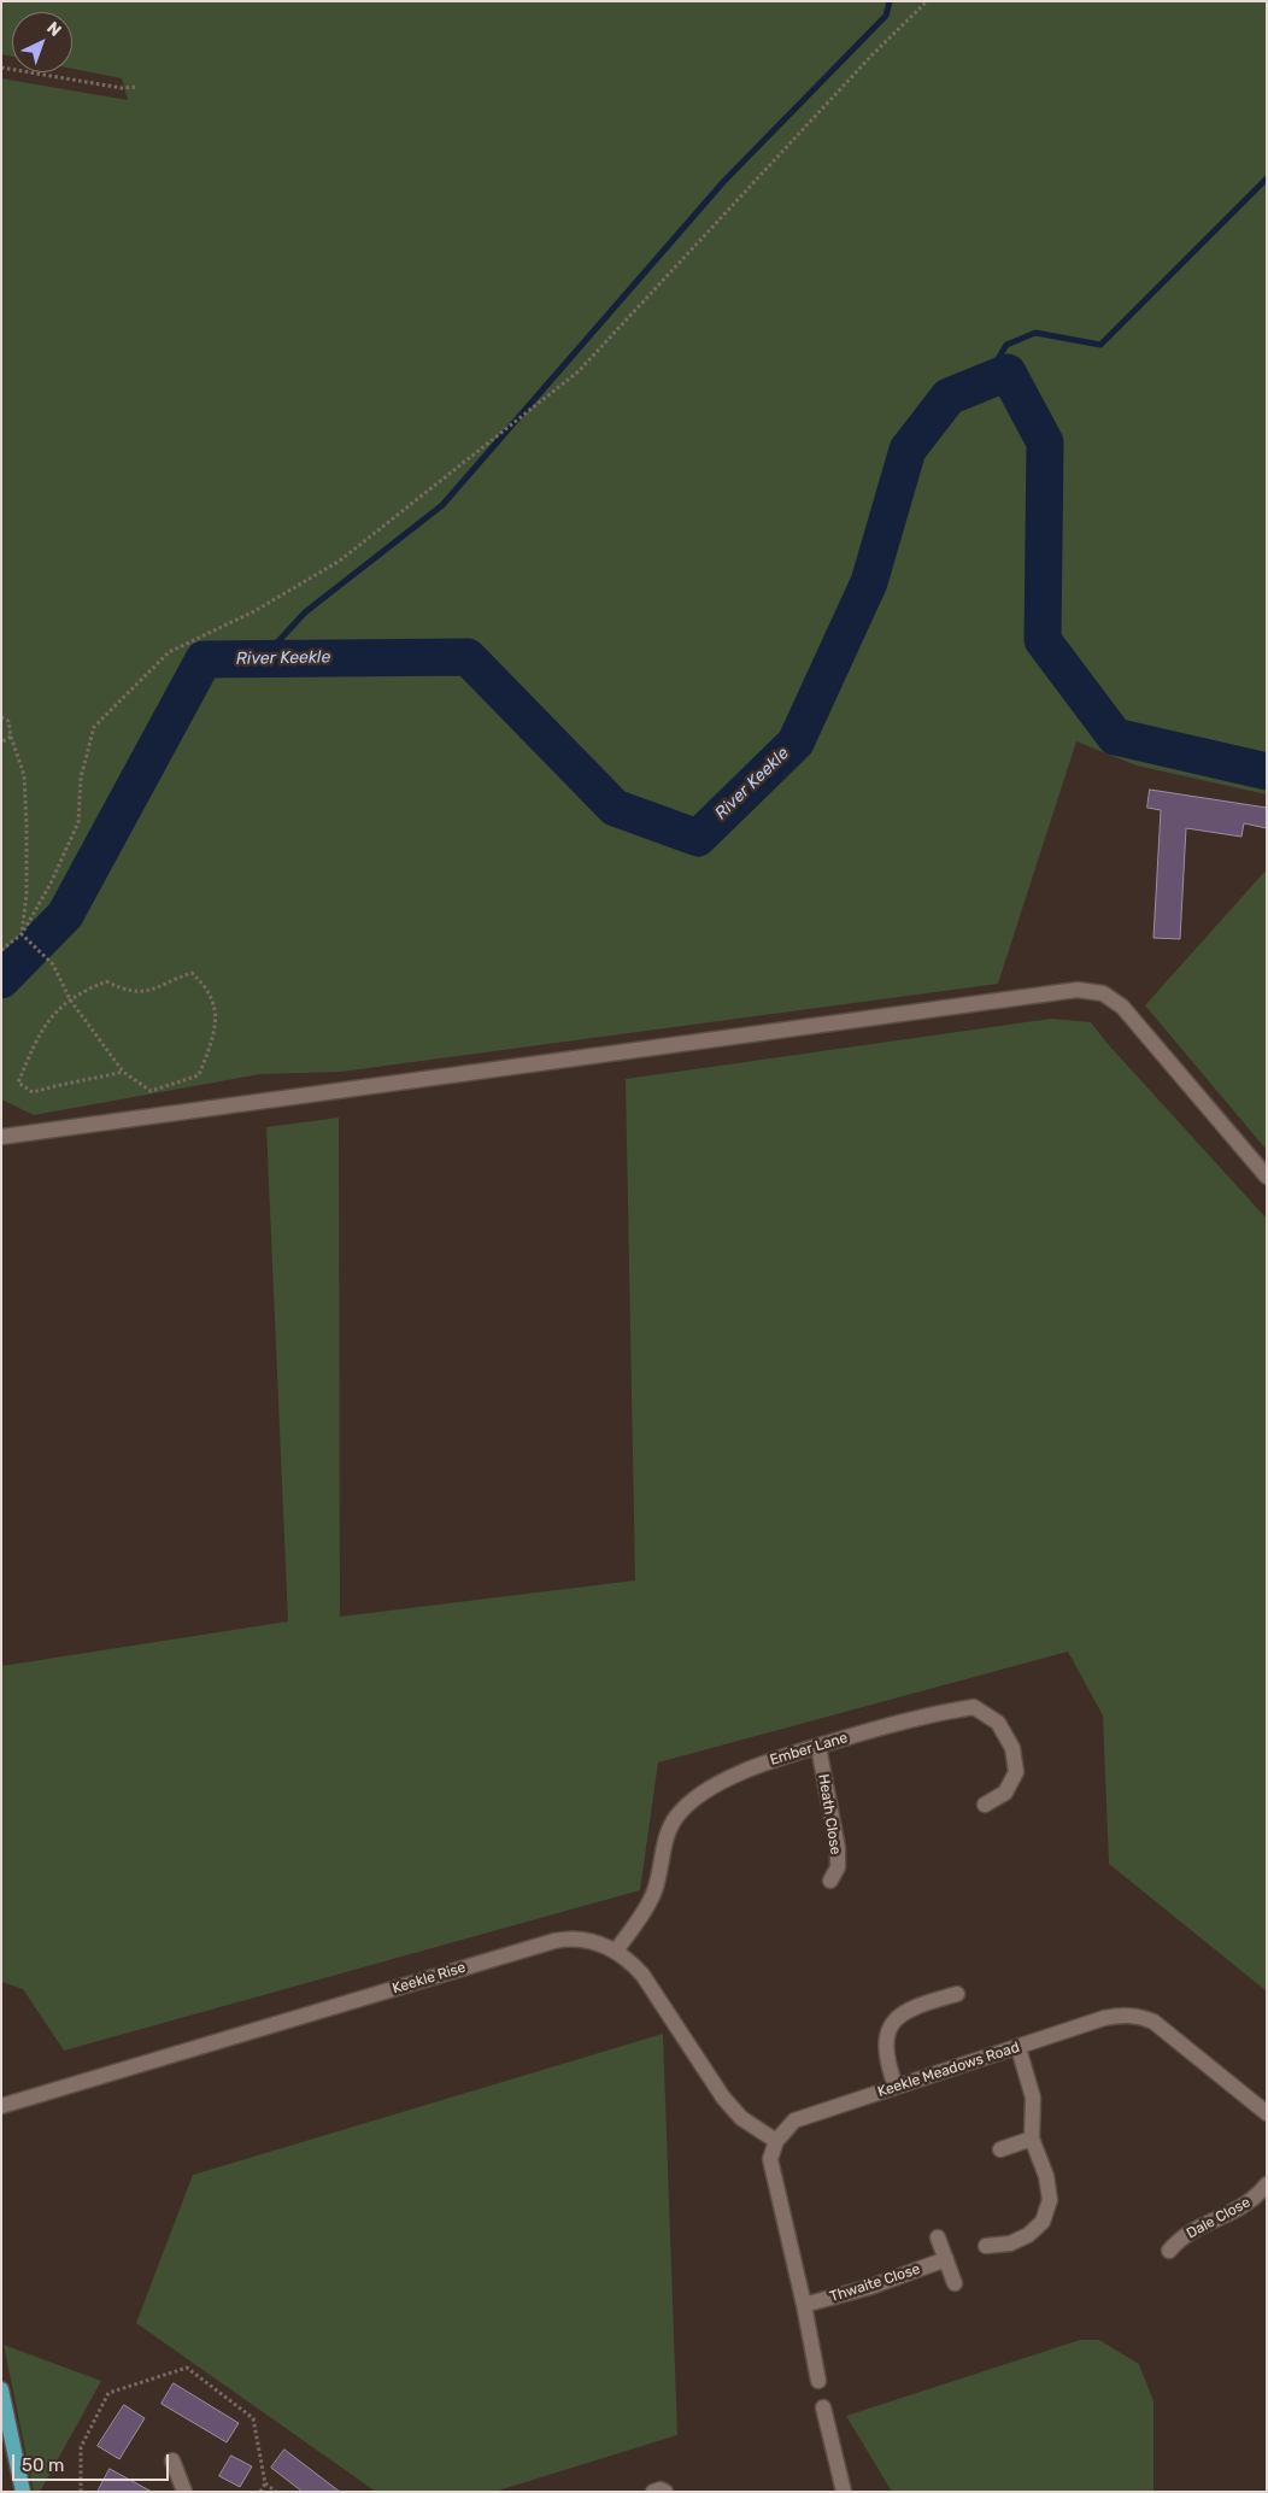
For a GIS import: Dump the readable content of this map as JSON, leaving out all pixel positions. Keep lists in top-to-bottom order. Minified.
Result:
{"streets":{"street":["Ember Lane","Heath Close","Keekle Rise","Keekle Meadows Road","Dale Close","Thwaite Close"]},"crossings":[["Ember Lane","Heath Close"],["Ember Lane","Keekle Rise"],["Keekle Rise","Keekle Meadows Road"]],"water":["River Keekle"],"scale_bar":"50 m","north":"top right"}
